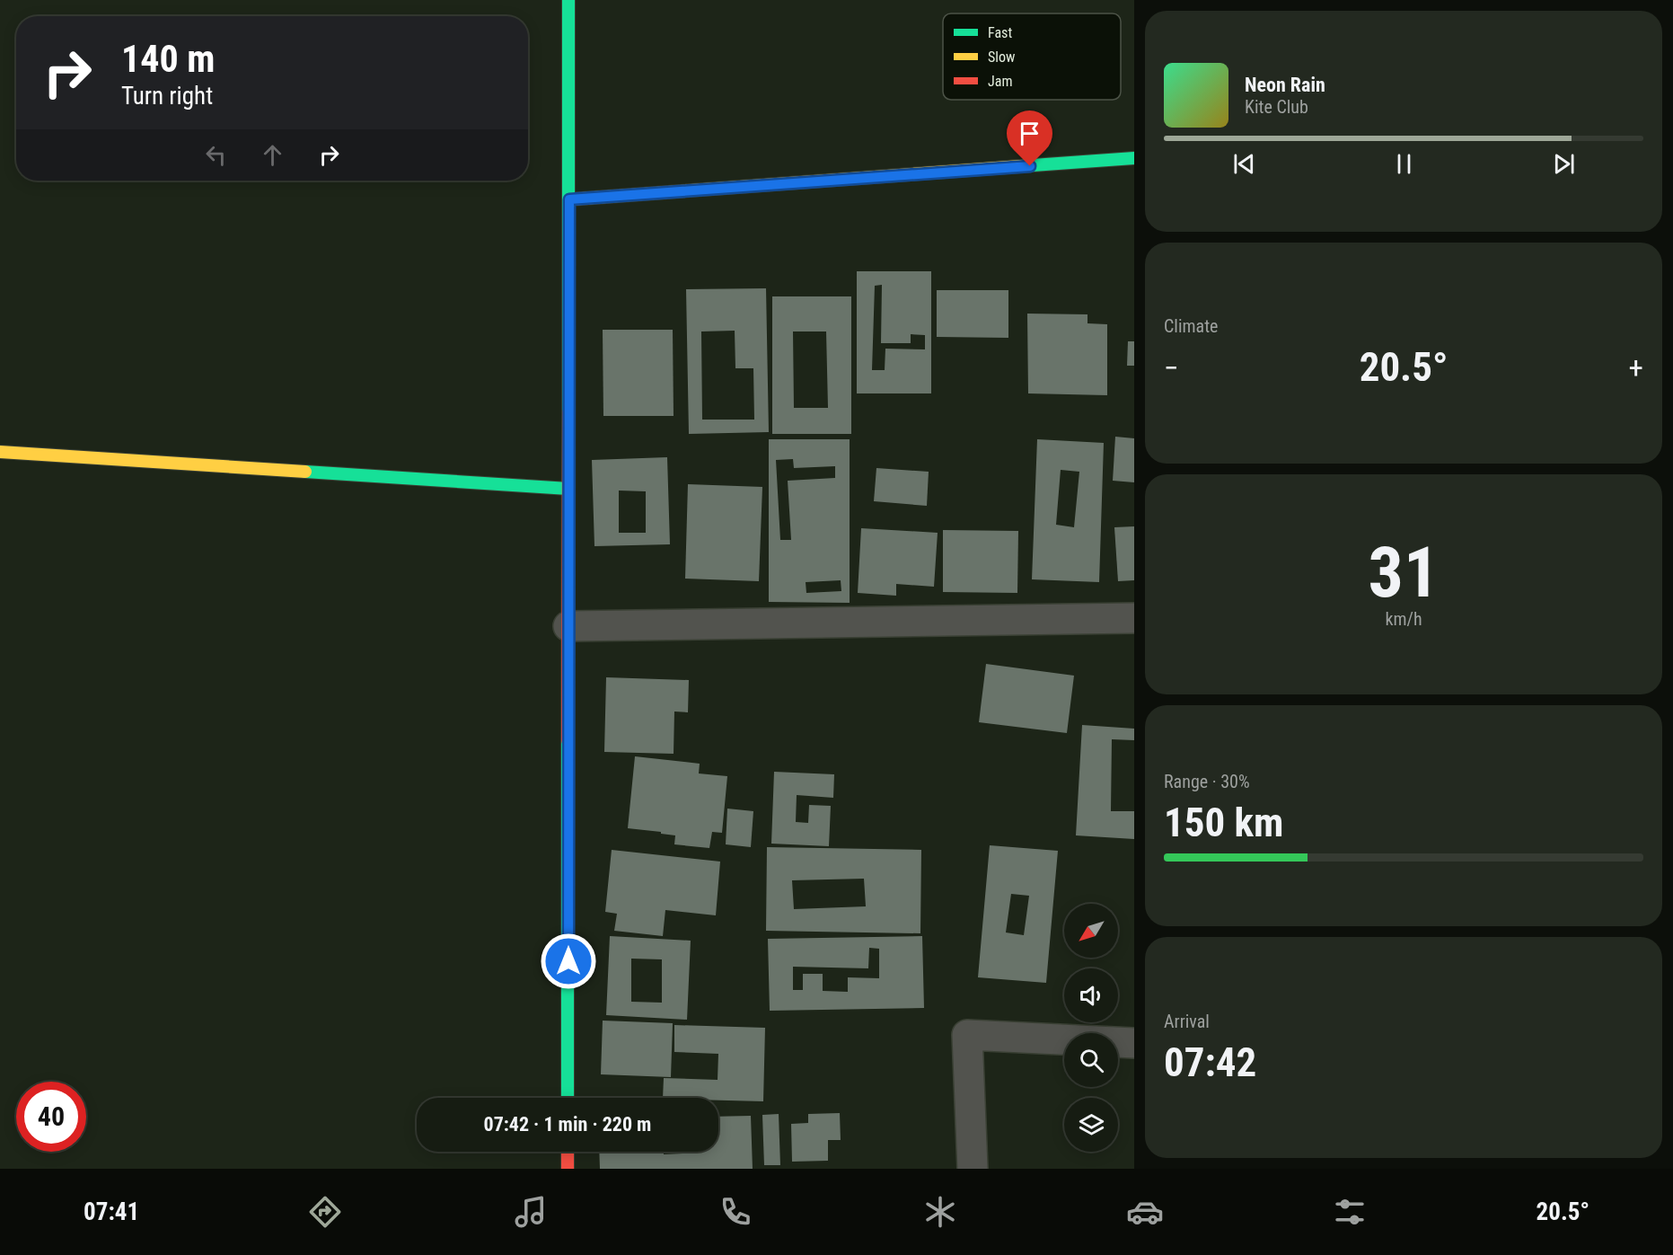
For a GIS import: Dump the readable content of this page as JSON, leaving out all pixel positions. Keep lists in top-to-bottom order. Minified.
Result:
{"legend":["Fast","Slow","Jam"],"north":"bottom left","page":{"turn":["140 m","Turn right"],"song":["Neon Rain","Kite Club"],"tile":["Climate",["31","km/h"],["Range · 30%","150 km"],["Arrival","07:42"]],"heat":["−","20.5°","+"],"limit":"40","trip":"07:42 · 1 min · 220 m","tabs":["07:41","20.5°"]}}
